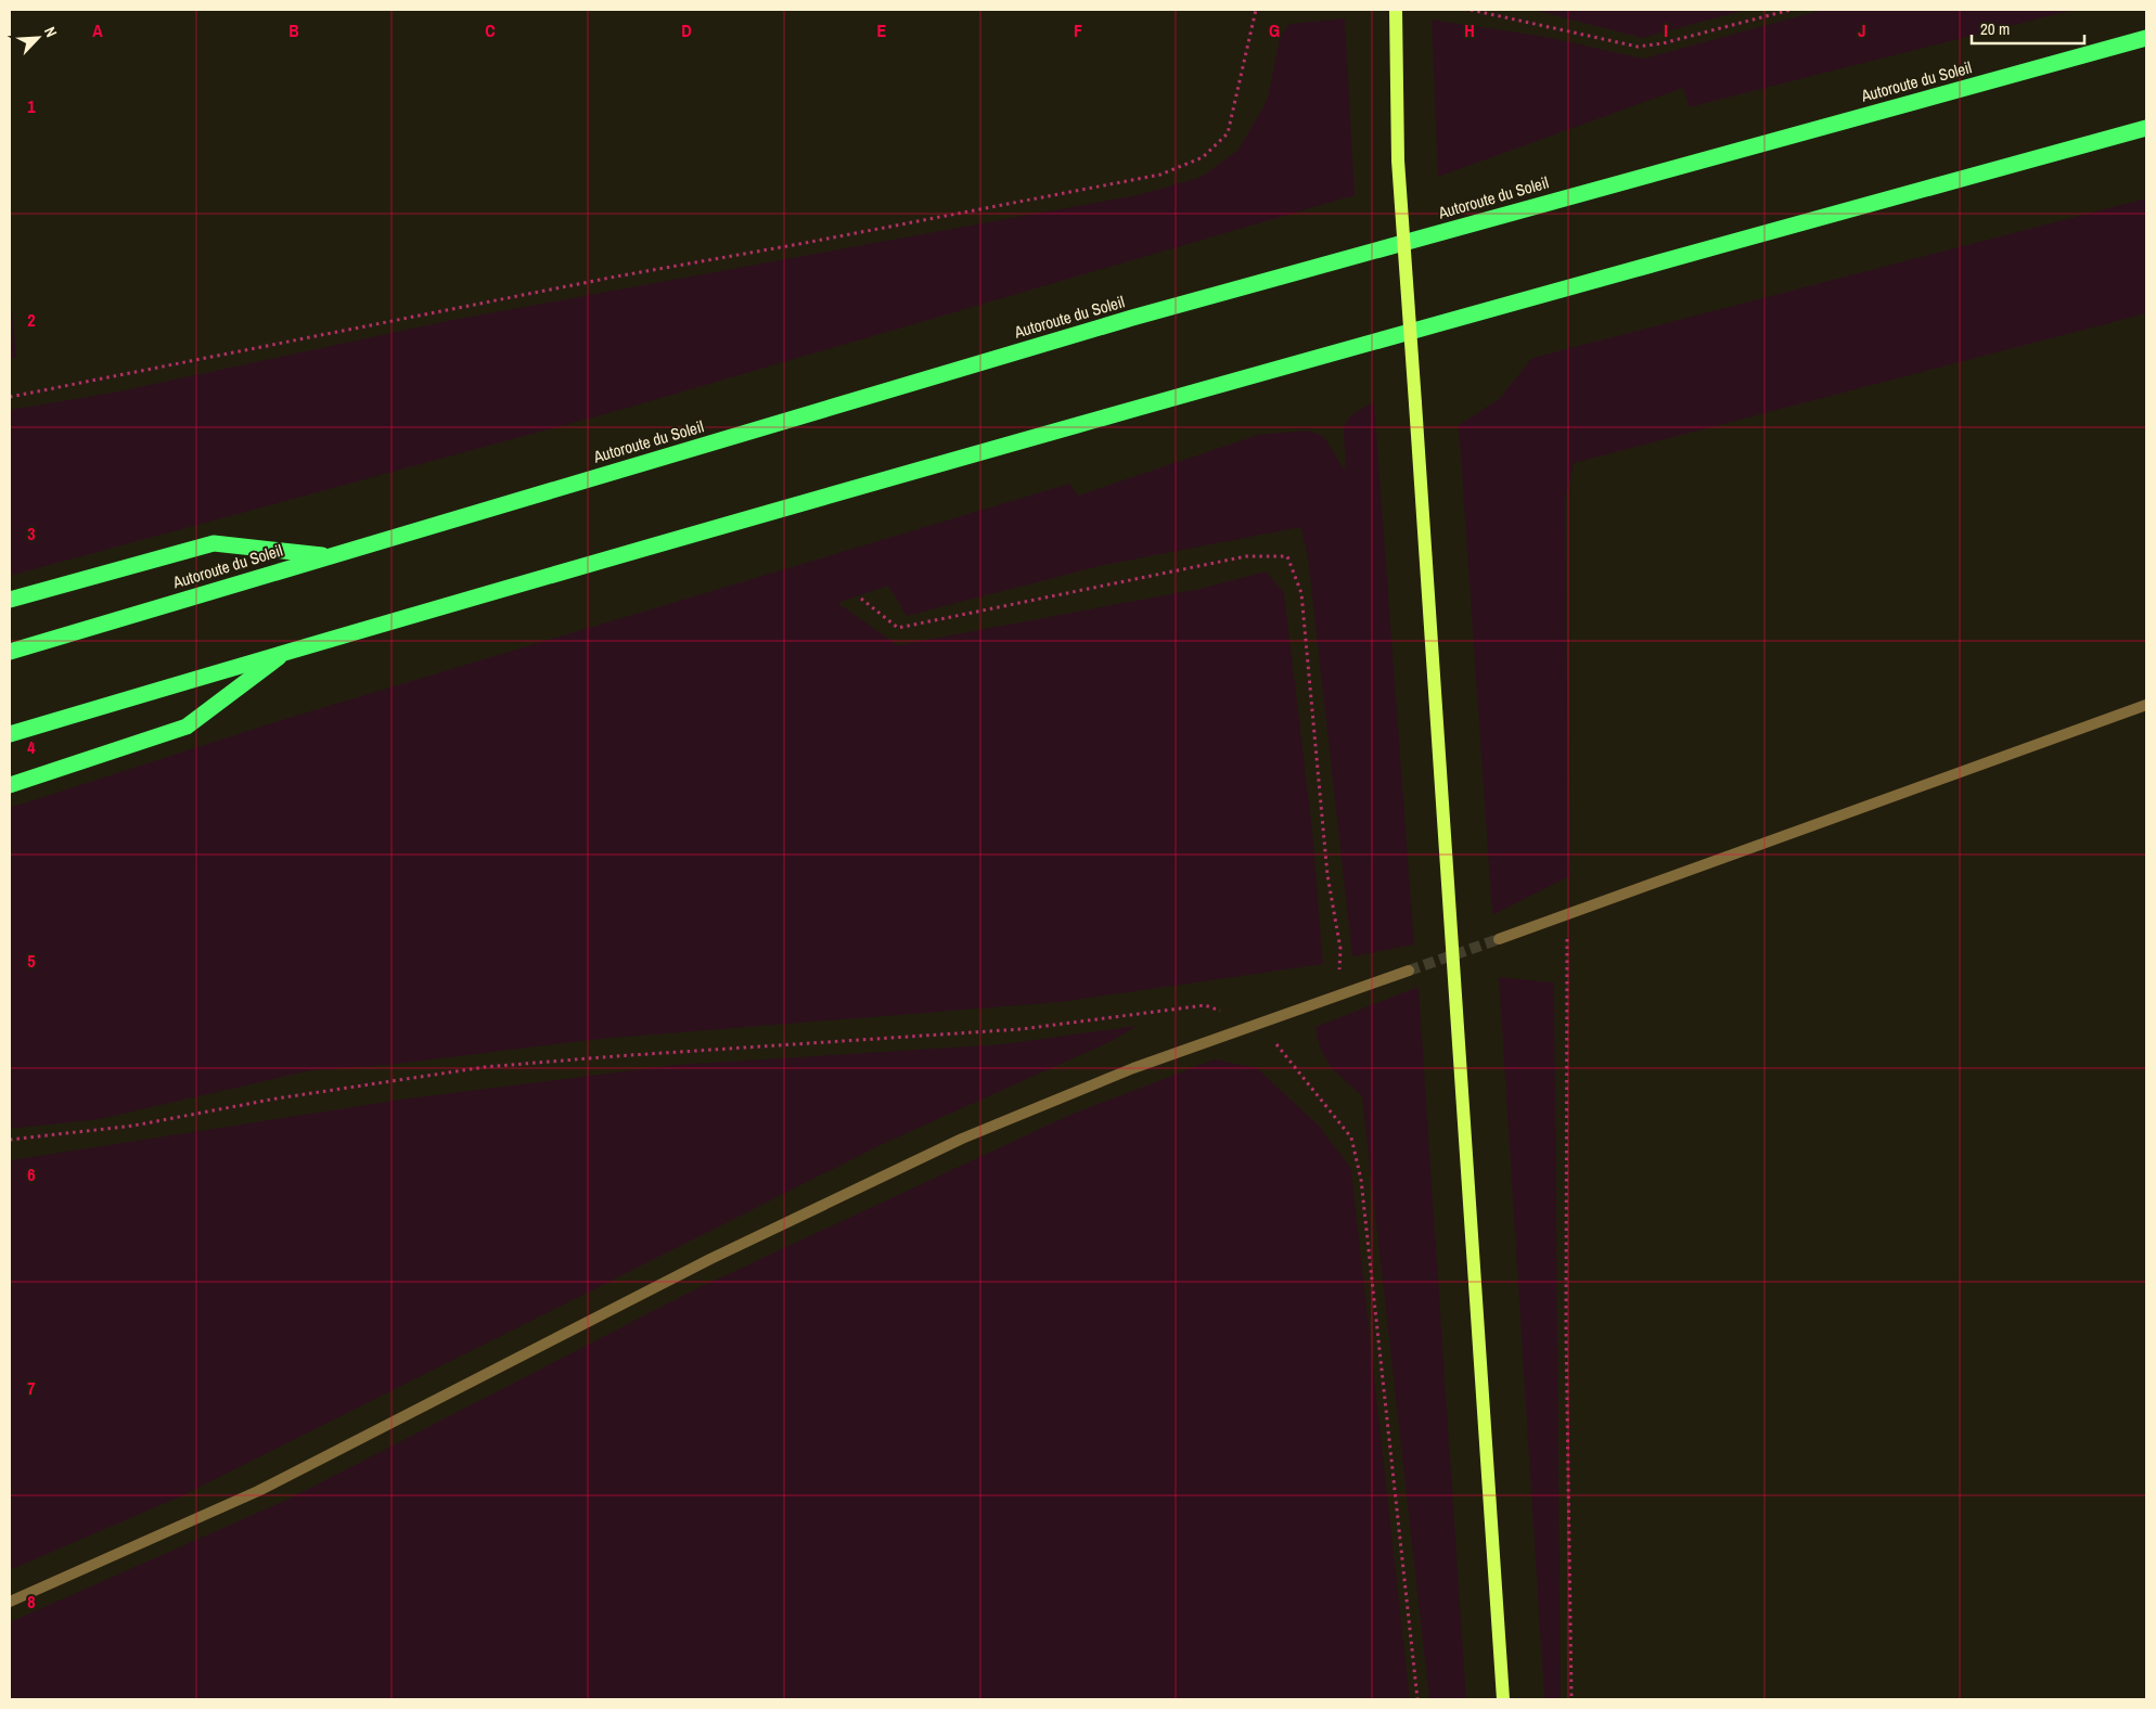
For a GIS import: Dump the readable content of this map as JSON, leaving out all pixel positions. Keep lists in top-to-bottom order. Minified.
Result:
{"streets":{"highway":["Autoroute du Soleil"]},"scale_bar":"20 m","north":"top right","grid":{"columns":["A","B","C","D","E","F","G","H","I","J"],"rows":["1","2","3","4","5","6","7","8"]}}
